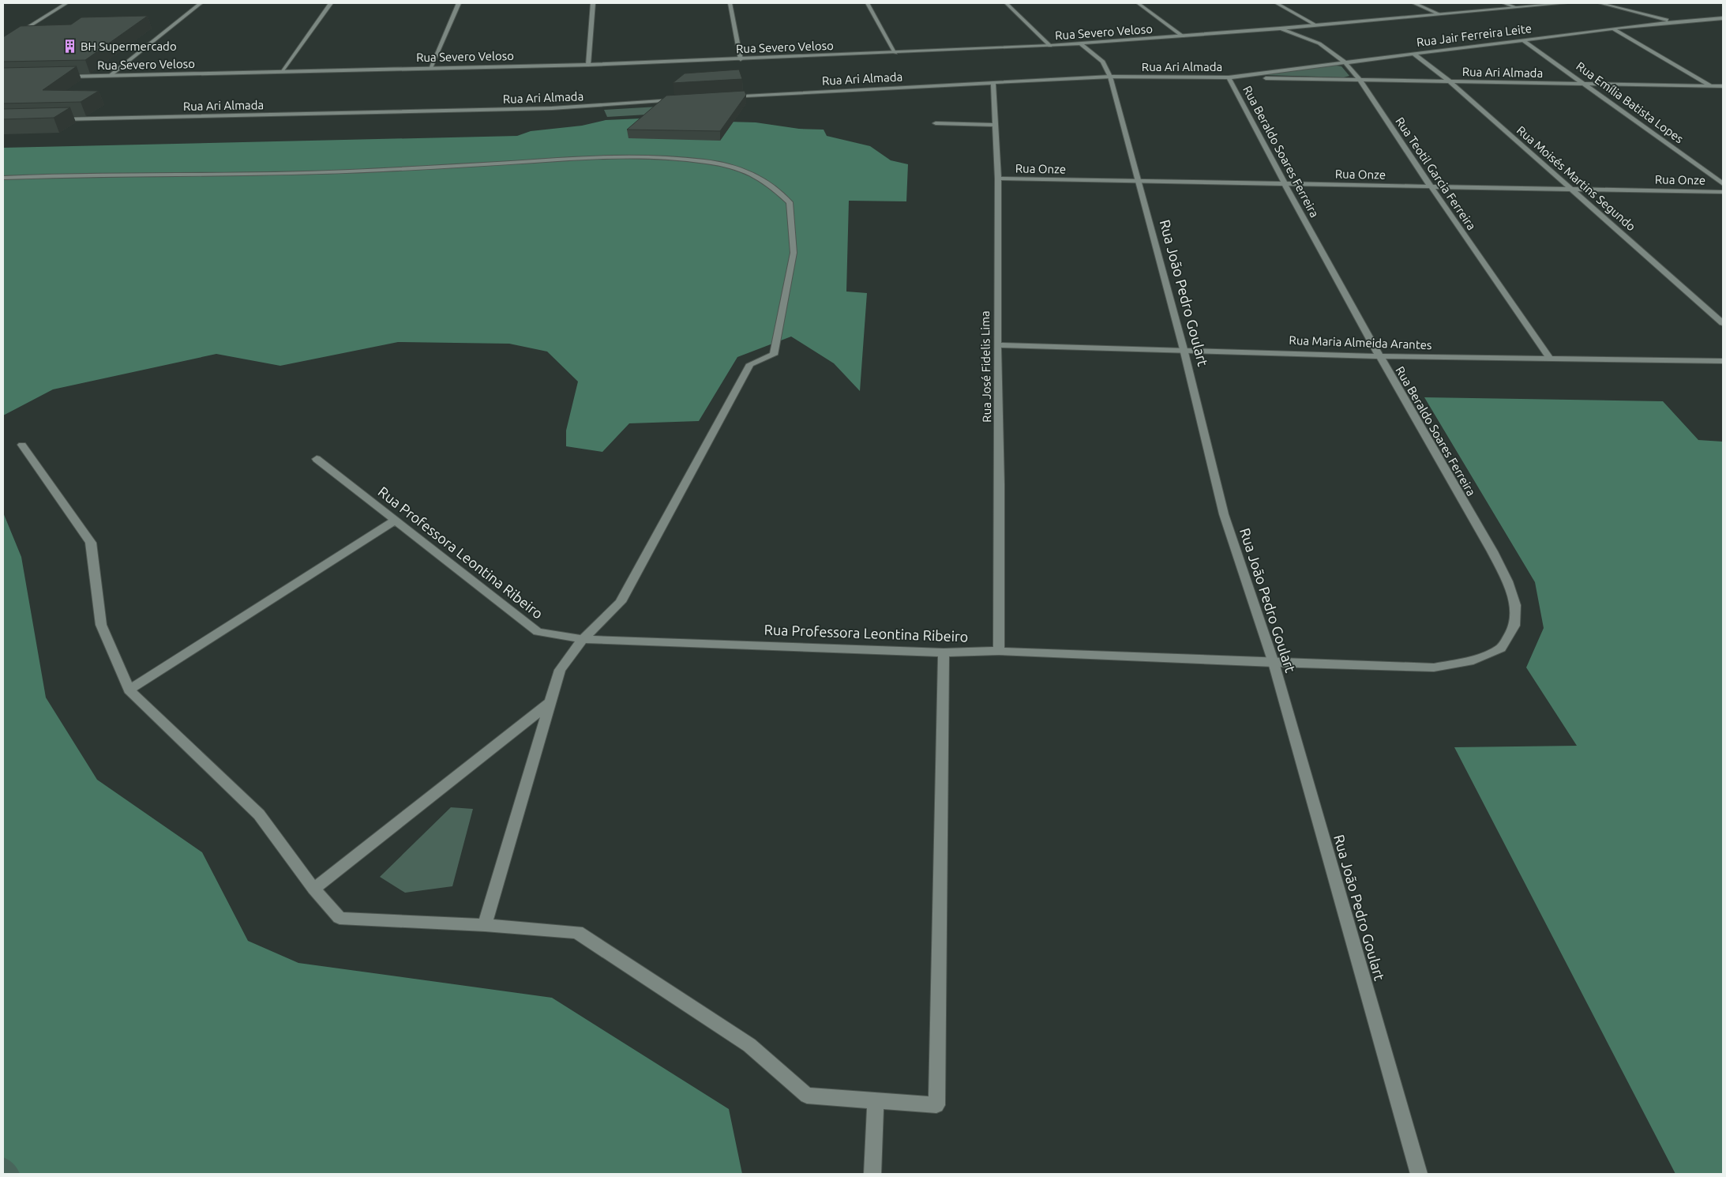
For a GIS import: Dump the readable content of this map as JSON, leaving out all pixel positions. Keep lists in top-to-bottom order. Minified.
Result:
{"streets":{"street":["Rua Severo Veloso","Rua Jair Ferreira Leite","Rua Ari Almada","Rua Emília Batista Lopes","Rua Beraldo Soares Ferreira","Rua Onze","Rua Teotil Garcia Ferreira","Rua Moisés Martins Segundo","Rua João Pedro Goulart","Rua Maria Almeida Arantes","Rua José Fidelis Lima","Rua Professora Leontina Ribeiro"]},"crossings":[["Rua Severo Veloso","Rua Teotil Garcia Ferreira"],["Rua Severo Veloso","Rua João Pedro Goulart"],["Rua Jair Ferreira Leite","Rua Ari Almada"],["Rua Jair Ferreira Leite","Rua Emília Batista Lopes"],["Rua Jair Ferreira Leite","Rua Beraldo Soares Ferreira"],["Rua Jair Ferreira Leite","Rua Teotil Garcia Ferreira"],["Rua Jair Ferreira Leite","Rua Moisés Martins Segundo"],["Rua Ari Almada","Rua Emília Batista Lopes"],["Rua Ari Almada","Rua Beraldo Soares Ferreira"],["Rua Ari Almada","Rua Teotil Garcia Ferreira"],["Rua Ari Almada","Rua Moisés Martins Segundo"],["Rua Ari Almada","Rua João Pedro Goulart"],["Rua Ari Almada","Rua José Fidelis Lima"],["Rua Beraldo Soares Ferreira","Rua Onze"],["Rua Beraldo Soares Ferreira","Rua Maria Almeida Arantes"],["Rua Beraldo Soares Ferreira","Rua Professora Leontina Ribeiro"],["Rua Onze","Rua Teotil Garcia Ferreira"],["Rua Onze","Rua Moisés Martins Segundo"],["Rua Onze","Rua João Pedro Goulart"],["Rua Onze","Rua José Fidelis Lima"],["Rua Teotil Garcia Ferreira","Rua Maria Almeida Arantes"],["Rua João Pedro Goulart","Rua Maria Almeida Arantes"],["Rua João Pedro Goulart","Rua Professora Leontina Ribeiro"],["Rua Maria Almeida Arantes","Rua José Fidelis Lima"],["Rua José Fidelis Lima","Rua Professora Leontina Ribeiro"]],"places":{"building":["BH Supermercado"]}}
